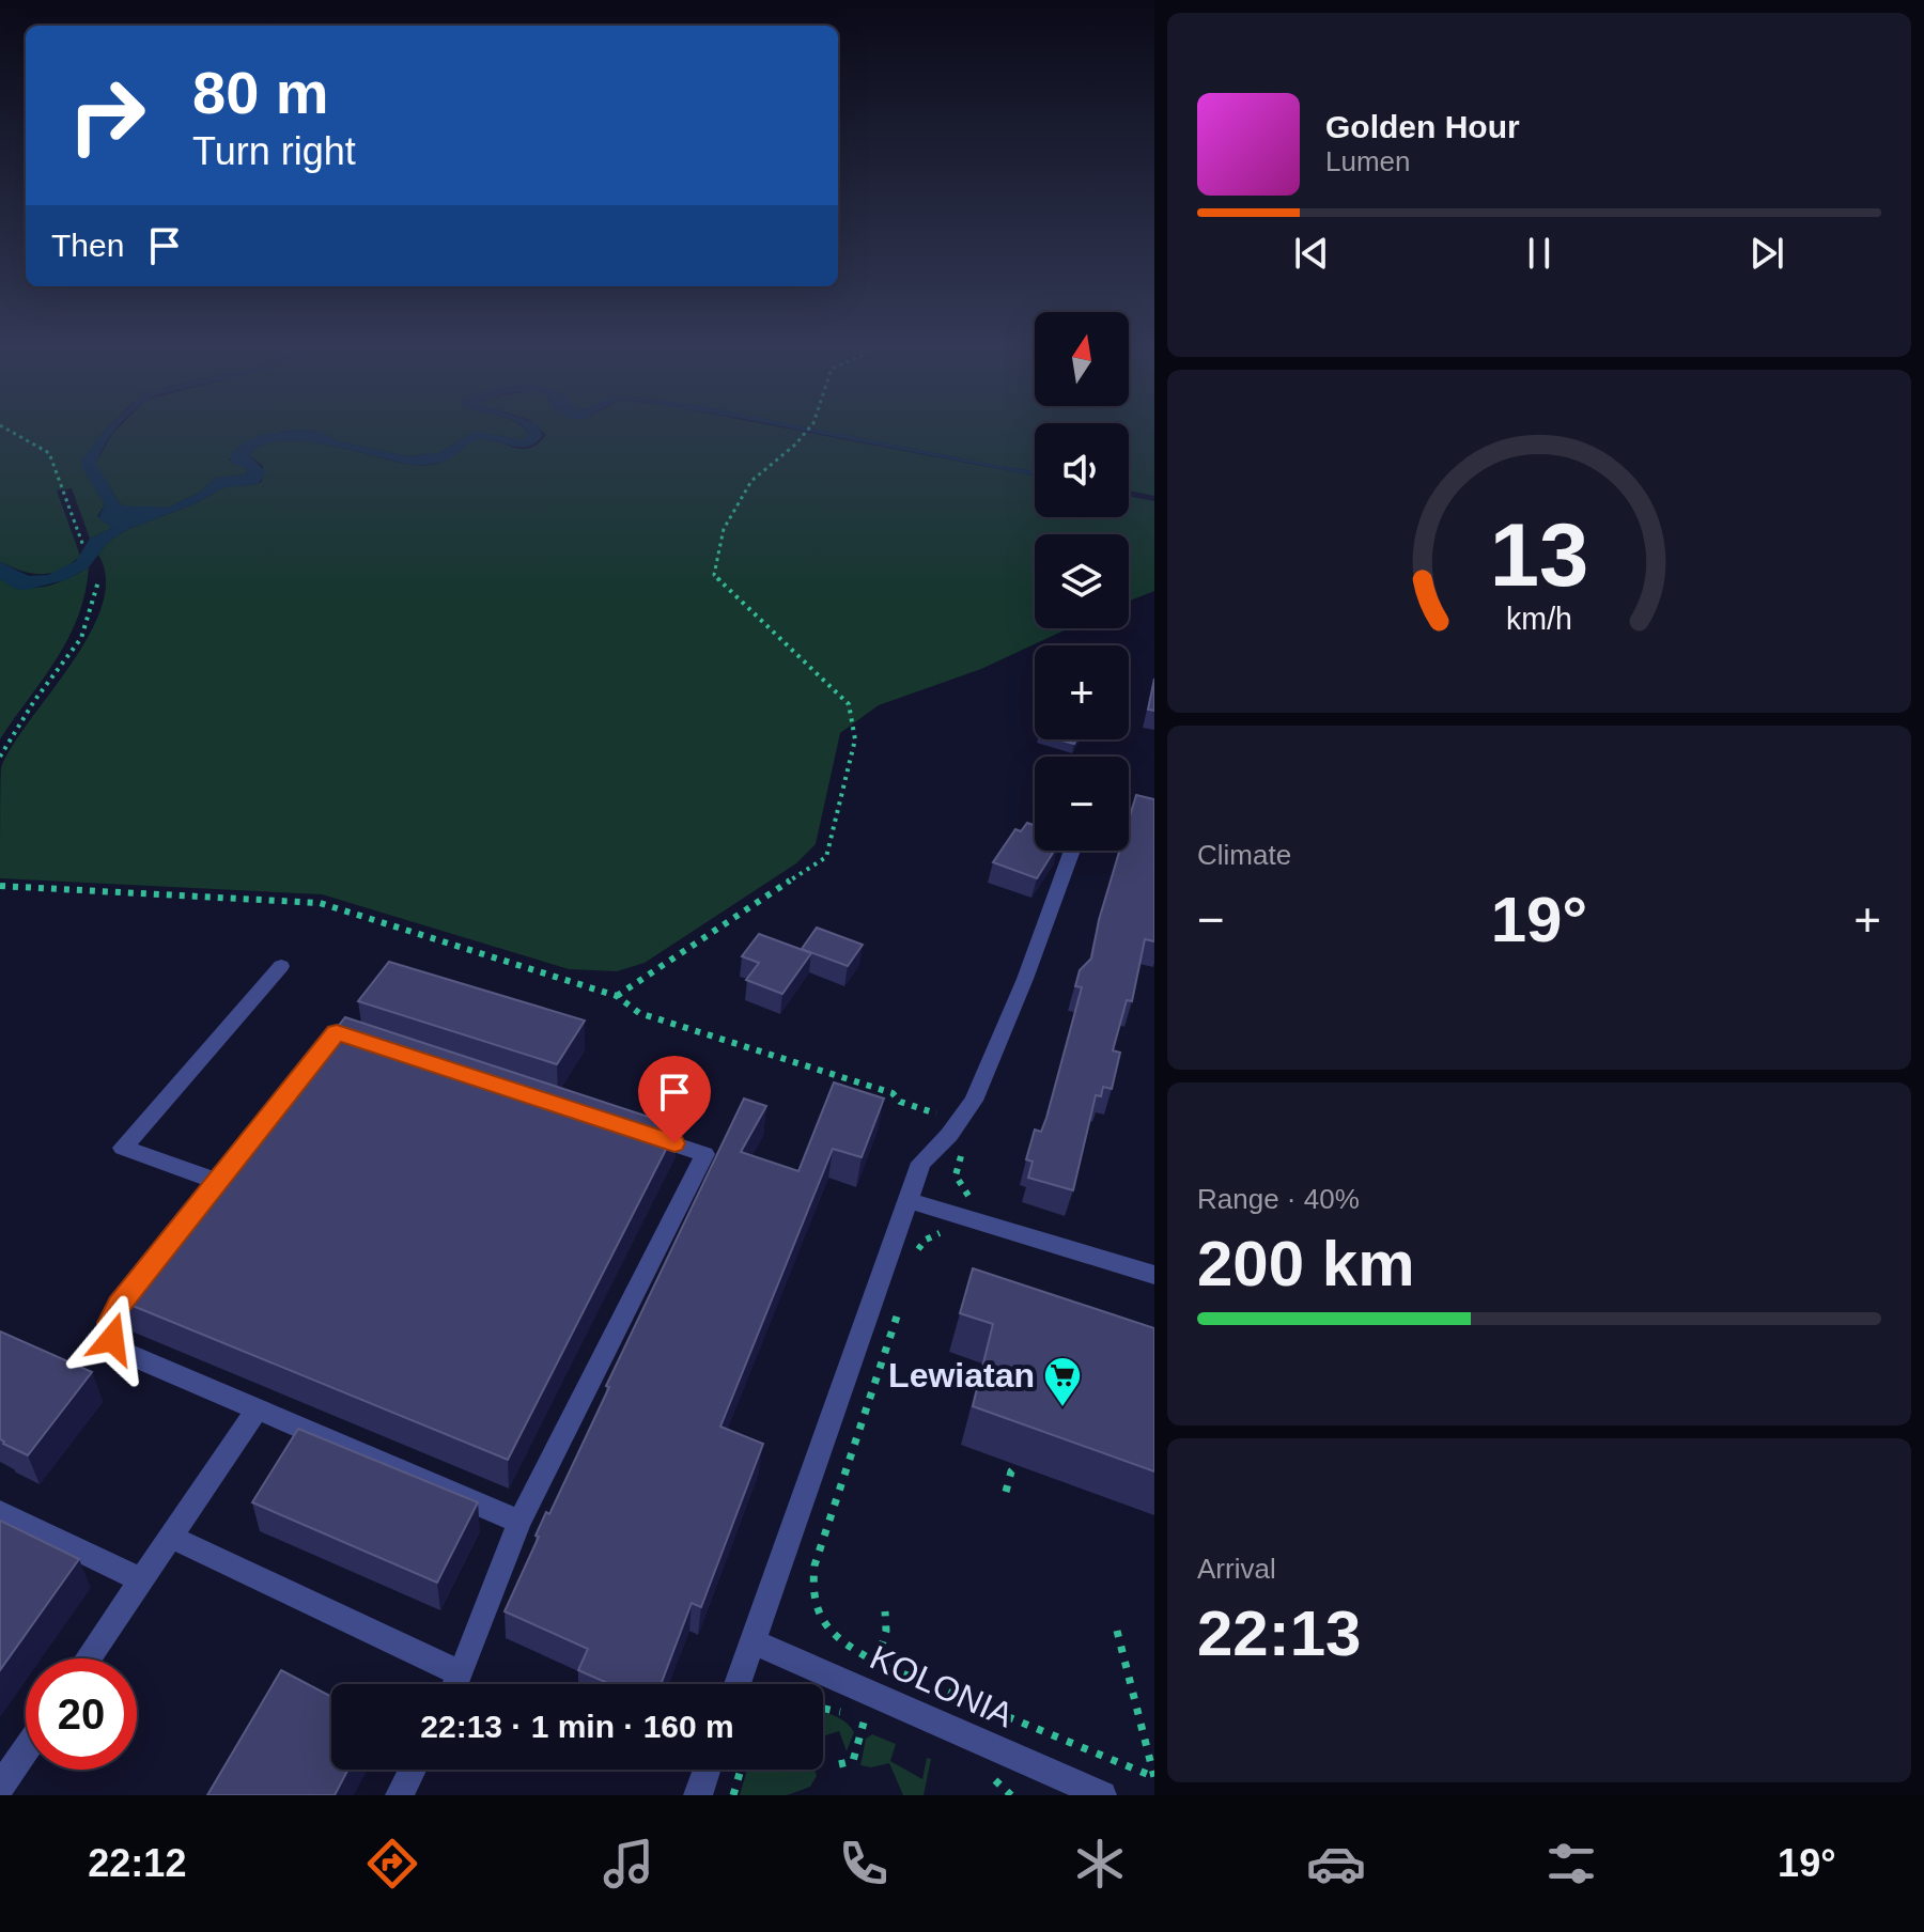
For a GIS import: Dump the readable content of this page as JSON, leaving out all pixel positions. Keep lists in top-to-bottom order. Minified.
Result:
{"streets":{"street":["KOLONIA"]},"places":{"supermarket":["Lewiatan"]},"north":"top","page":{"turn":["80 m","Turn right"],"song":["Golden Hour","Lumen"],"then":"Then","map_buttons":["+","−"],"tile":["Climate",["Range · 40%","200 km"],["Arrival","22:13"]],"heat":["−","19°","+"],"limit":"20","trip":"22:13 · 1 min · 160 m","tabs":["22:12","19°"],"gauge":["13","km/h"]}}
